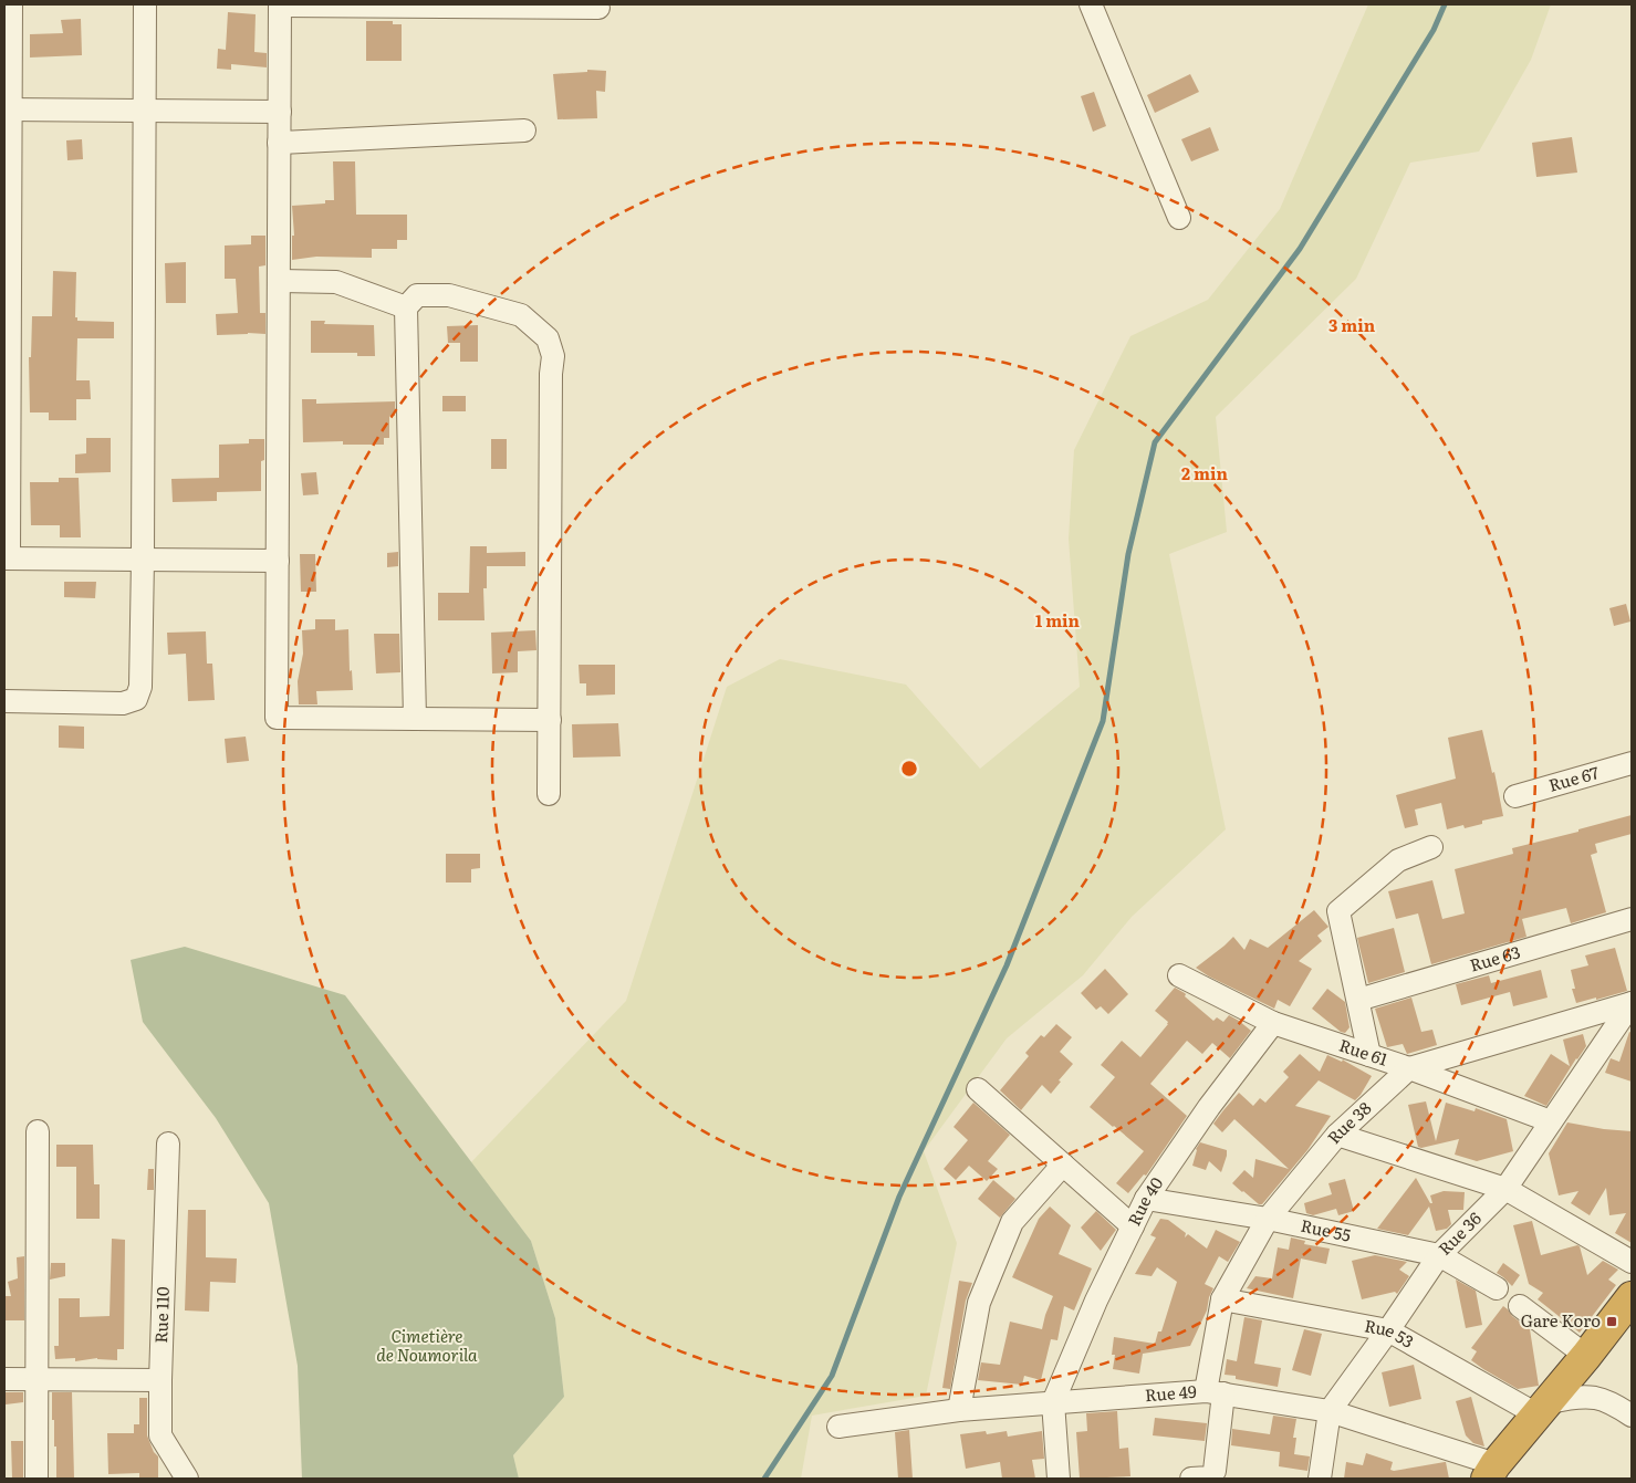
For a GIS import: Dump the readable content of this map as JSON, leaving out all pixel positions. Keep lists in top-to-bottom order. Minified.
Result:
{"streets":{"street":["Rue 67","Rue 63","Rue 61","Rue 38","Rue 40","Rue 55","Rue 36","Rue 110","Rue 53","Rue 49"]},"crossings":[["Rue 61","Rue 38"],["Rue 61","Rue 40"],["Rue 61","Rue 36"],["Rue 38","Rue 55"],["Rue 38","Rue 36"],["Rue 38","Rue 53"],["Rue 38","Rue 49"],["Rue 40","Rue 55"],["Rue 40","Rue 49"],["Rue 55","Rue 36"],["Rue 36","Rue 53"],["Rue 36","Rue 49"]],"parks":["Cimetière de Noumorila"],"places":{"transit":["Gare Koro"]},"rings":["3 min","2 min","1 min"]}
